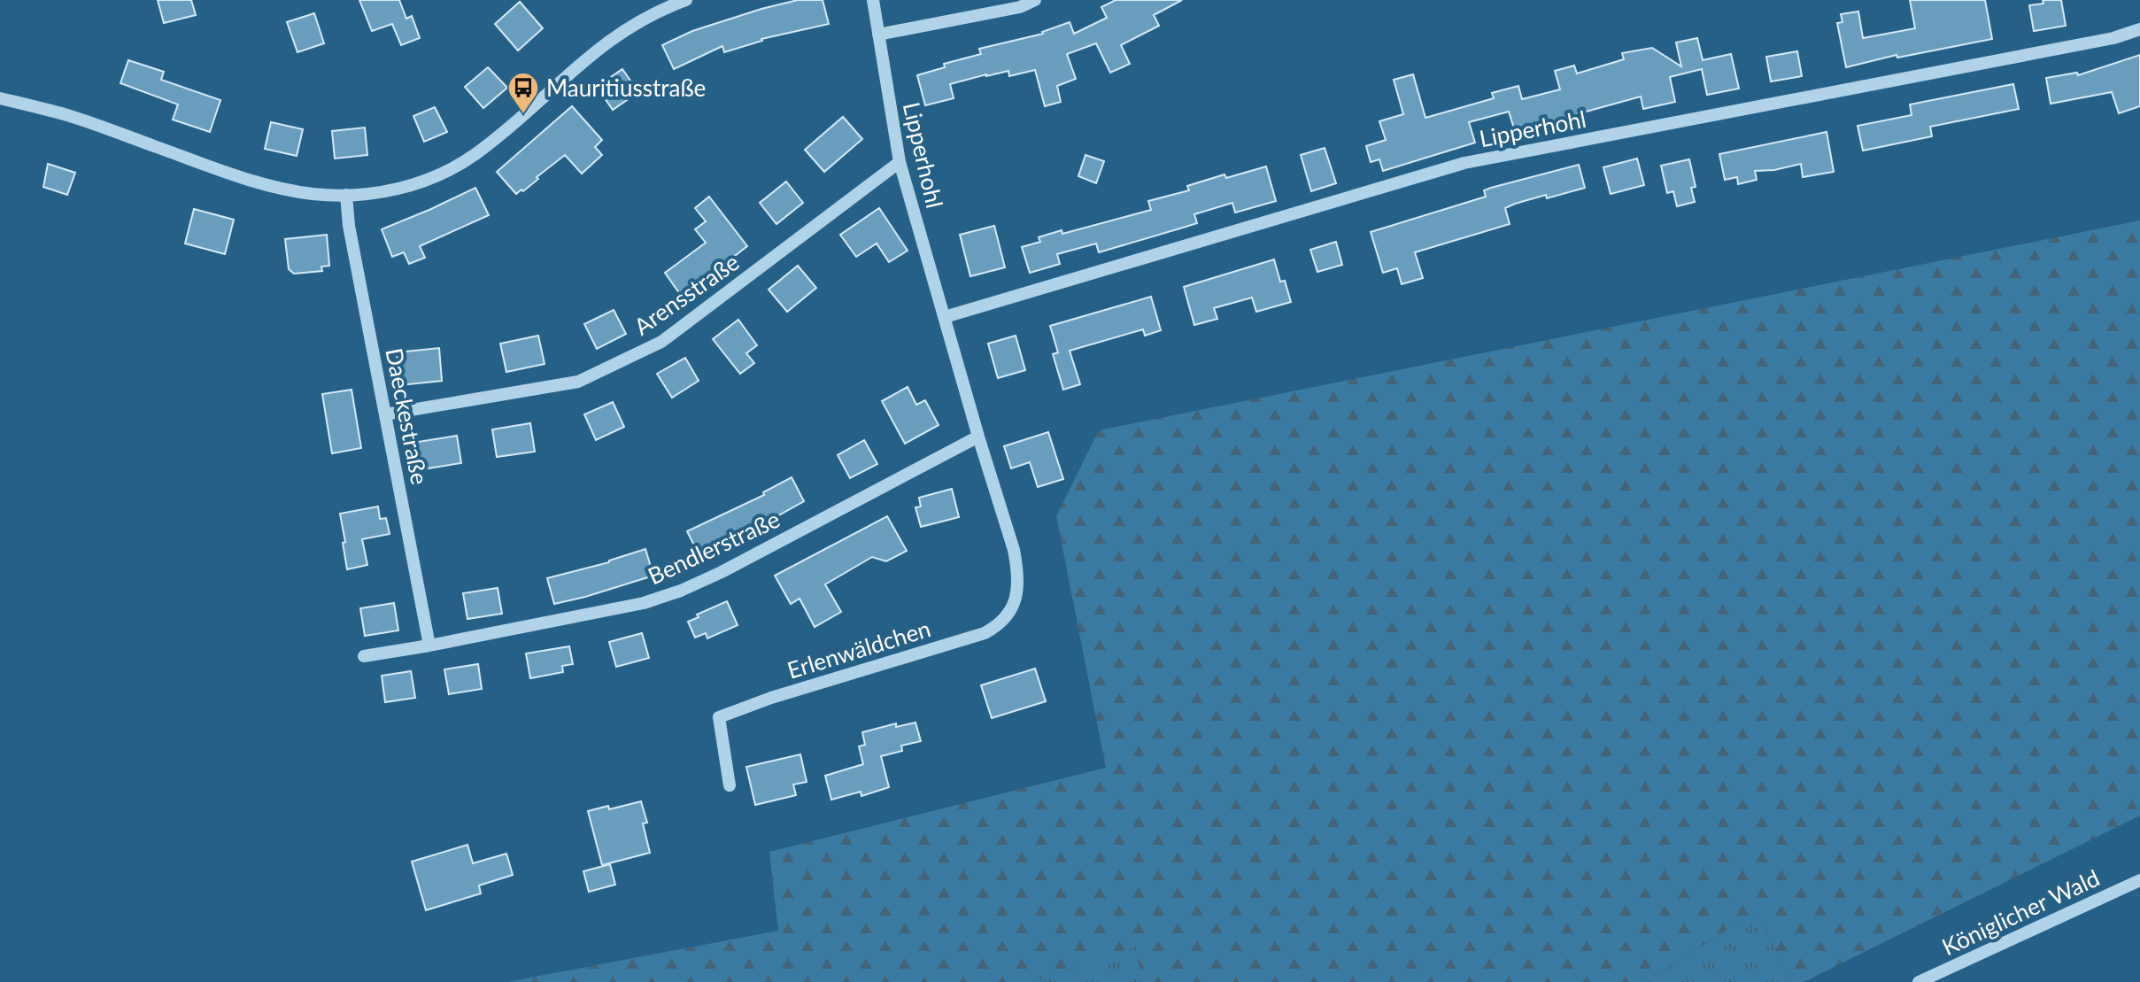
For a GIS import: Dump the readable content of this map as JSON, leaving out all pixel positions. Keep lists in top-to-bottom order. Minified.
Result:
{"streets":{"street":["Lipperhohl","Arensstraße","Daeckestraße","Bendlerstraße","Erlenwäldchen","Königlicher Wald"]},"crossings":[["Lipperhohl","Arensstraße"],["Lipperhohl","Bendlerstraße"],["Lipperhohl","Erlenwäldchen"],["Arensstraße","Daeckestraße"],["Daeckestraße","Bendlerstraße"]],"places":{"bus stop":["Mauritiusstraße"]}}
